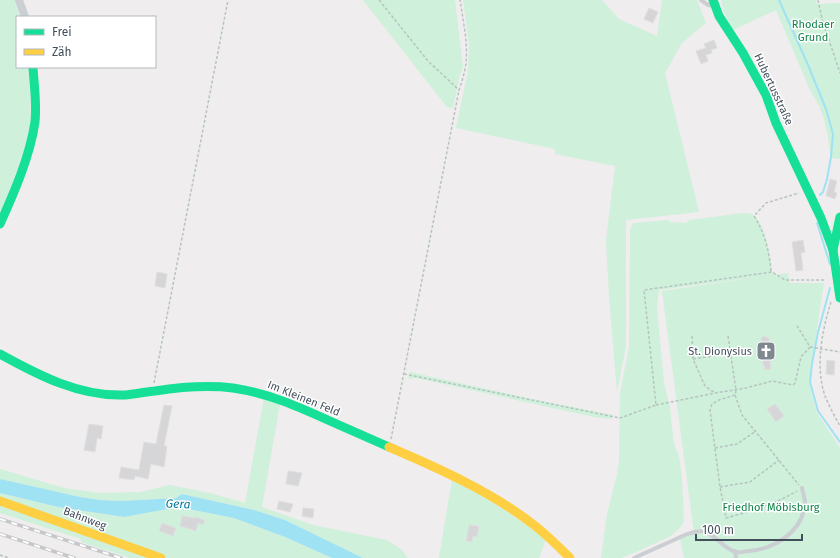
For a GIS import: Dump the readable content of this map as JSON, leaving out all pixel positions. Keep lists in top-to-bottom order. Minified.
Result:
{"streets":{"street":["Hubertusstraße","Im Kleinen Feld","Bahnweg"]},"water":["Gera"],"parks":["Rhodaer Grund","Friedhof Möbisburg"],"places":{"church":["St. Dionysius"]},"legend":["Frei","Zäh"],"scale_bar":"100 m"}
